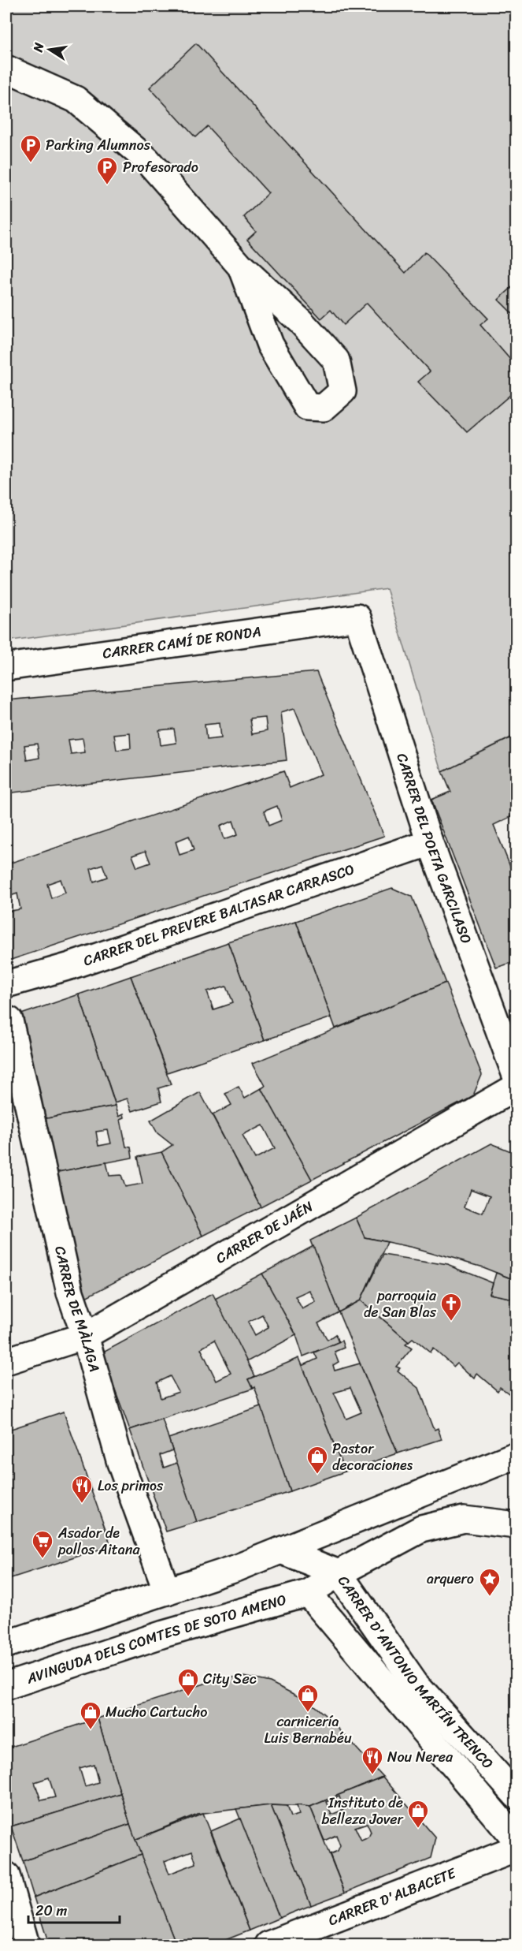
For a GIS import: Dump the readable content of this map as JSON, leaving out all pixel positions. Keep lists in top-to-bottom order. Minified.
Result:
{"streets":{"street":["CARRER CAMÍ DE RONDA","CARRER DEL POETA GARCILASO","CARRER DEL PREVERE BALTASAR CARRASCO","CARRER DE JAÉN","CARRER DE MÀLAGA","AVINGUDA DELS COMTES DE SOTO AMENO","CARRER D'ANTONIO MARTÍN TRENCO","CARRER D'ALBACETE"]},"crossings":[["CARRER CAMÍ DE RONDA","CARRER DEL POETA GARCILASO"],["CARRER DEL POETA GARCILASO","CARRER DEL PREVERE BALTASAR CARRASCO"],["CARRER DE JAÉN","CARRER DE MÀLAGA"],["AVINGUDA DELS COMTES DE SOTO AMENO","CARRER D'ANTONIO MARTÍN TRENCO"]],"places":{"parking":["Parking Alumnos","Profesorado"],"church":["parroquia de San Blas"],"shop":["Pastor decoraciones","City Sec","carnicería Luis Bernabéu","Mucho Cartucho","Instituto de belleza Jover"],"restaurant":["Los primos","Nou Nerea"],"supermarket":["Asador de pollos Aitana"],"place":["arquero"]},"scale_bar":"20 m","north":"left"}
